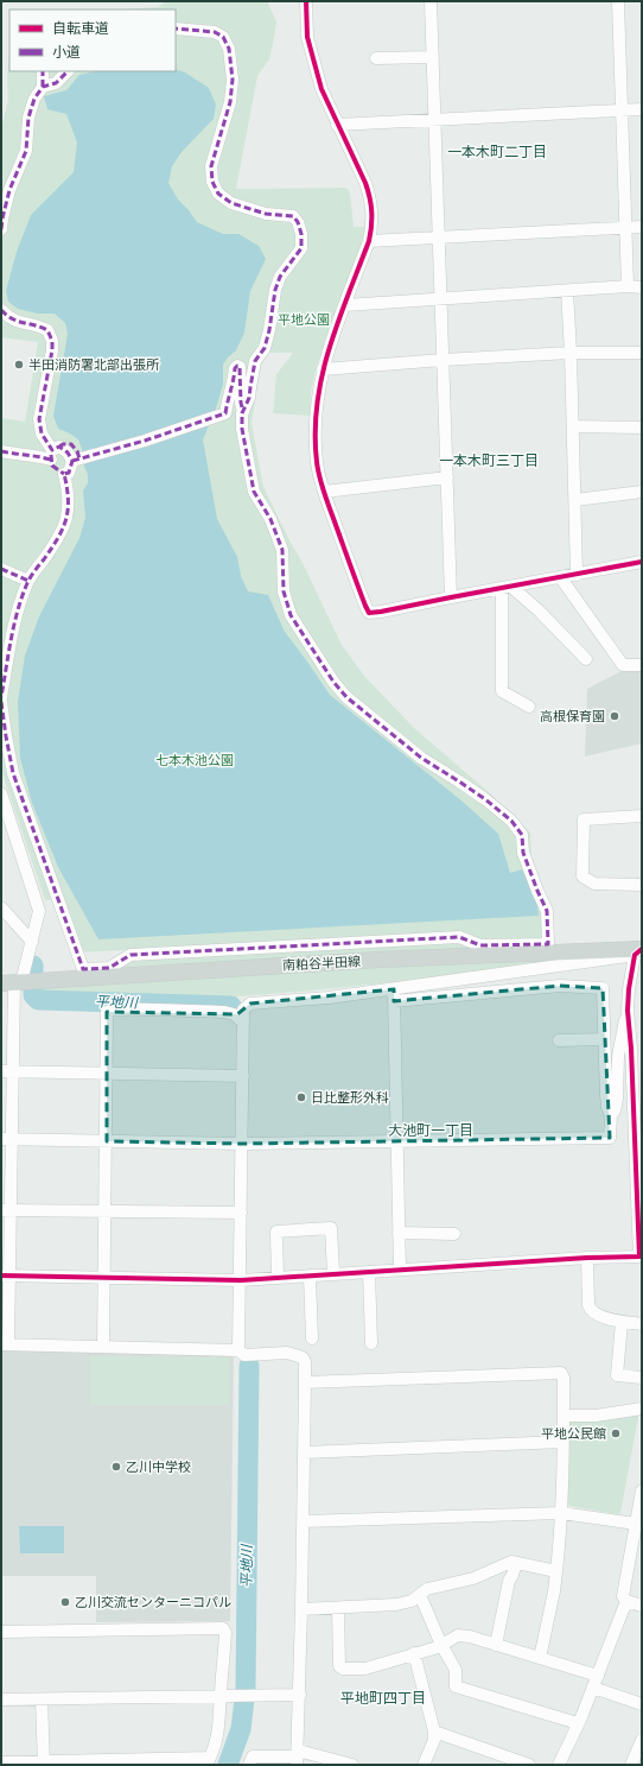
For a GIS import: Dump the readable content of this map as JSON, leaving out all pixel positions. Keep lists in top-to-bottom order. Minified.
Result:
{"streets":{"main road":["南粕谷半田線"]},"districts":["一本木町二丁目","一本木町三丁目","大池町一丁目","平地町四丁目"],"water":["平地川"],"parks":["平地公園","七本木池公園"],"places":["半田消防署北部出張所","高根保育園","日比整形外科","平地公民館","乙川中学校","乙川交流センターニコパル"],"legend":["自転車道","小道"]}
